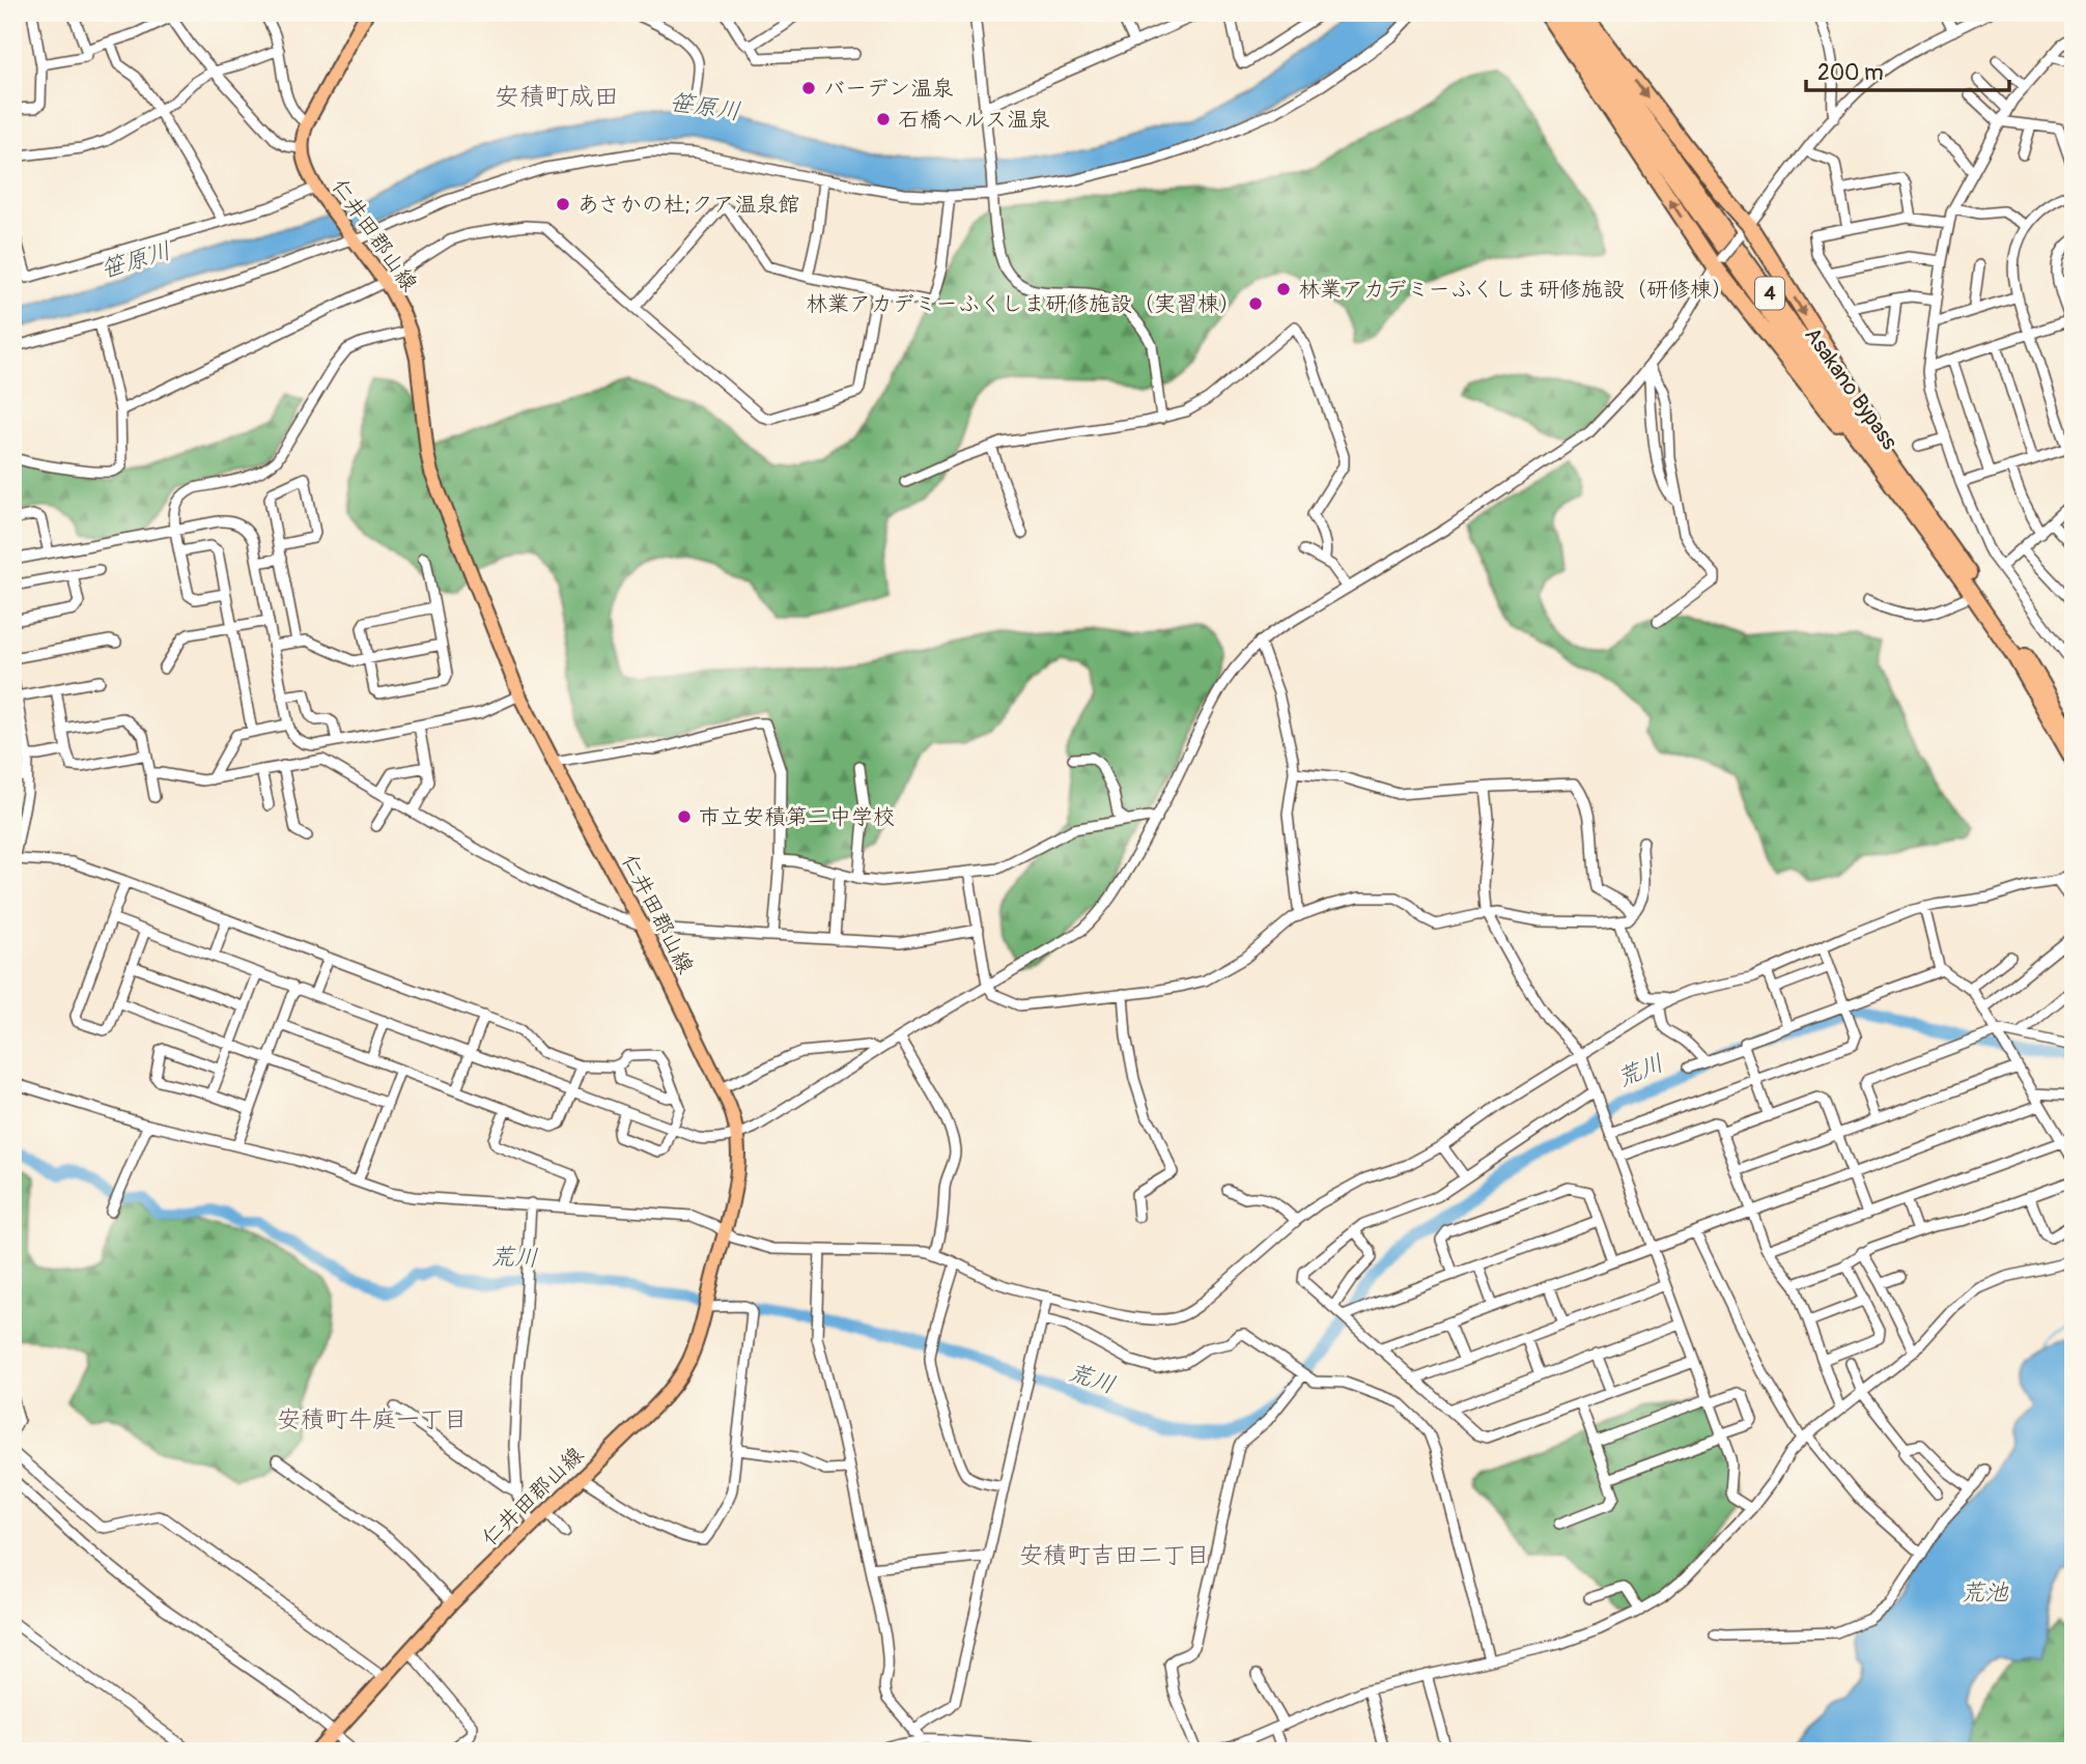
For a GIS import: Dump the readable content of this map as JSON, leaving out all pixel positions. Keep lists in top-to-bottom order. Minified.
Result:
{"streets":{"highway":["4","Asakano Bypass"],"main road":["仁井田郡山線"]},"districts":["安積町成田","安積町牛庭一丁目","安積町吉田二丁目"],"water":["笹原川","荒川","荒池"],"places":["バーデン温泉","石橋ヘルス温泉","あさかの杜;クア温泉館","林業アカデミーふくしま研修施設（研修棟）","林業アカデミーふくしま研修施設（実習棟）","市立安積第二中学校"],"scale_bar":"200 m"}
